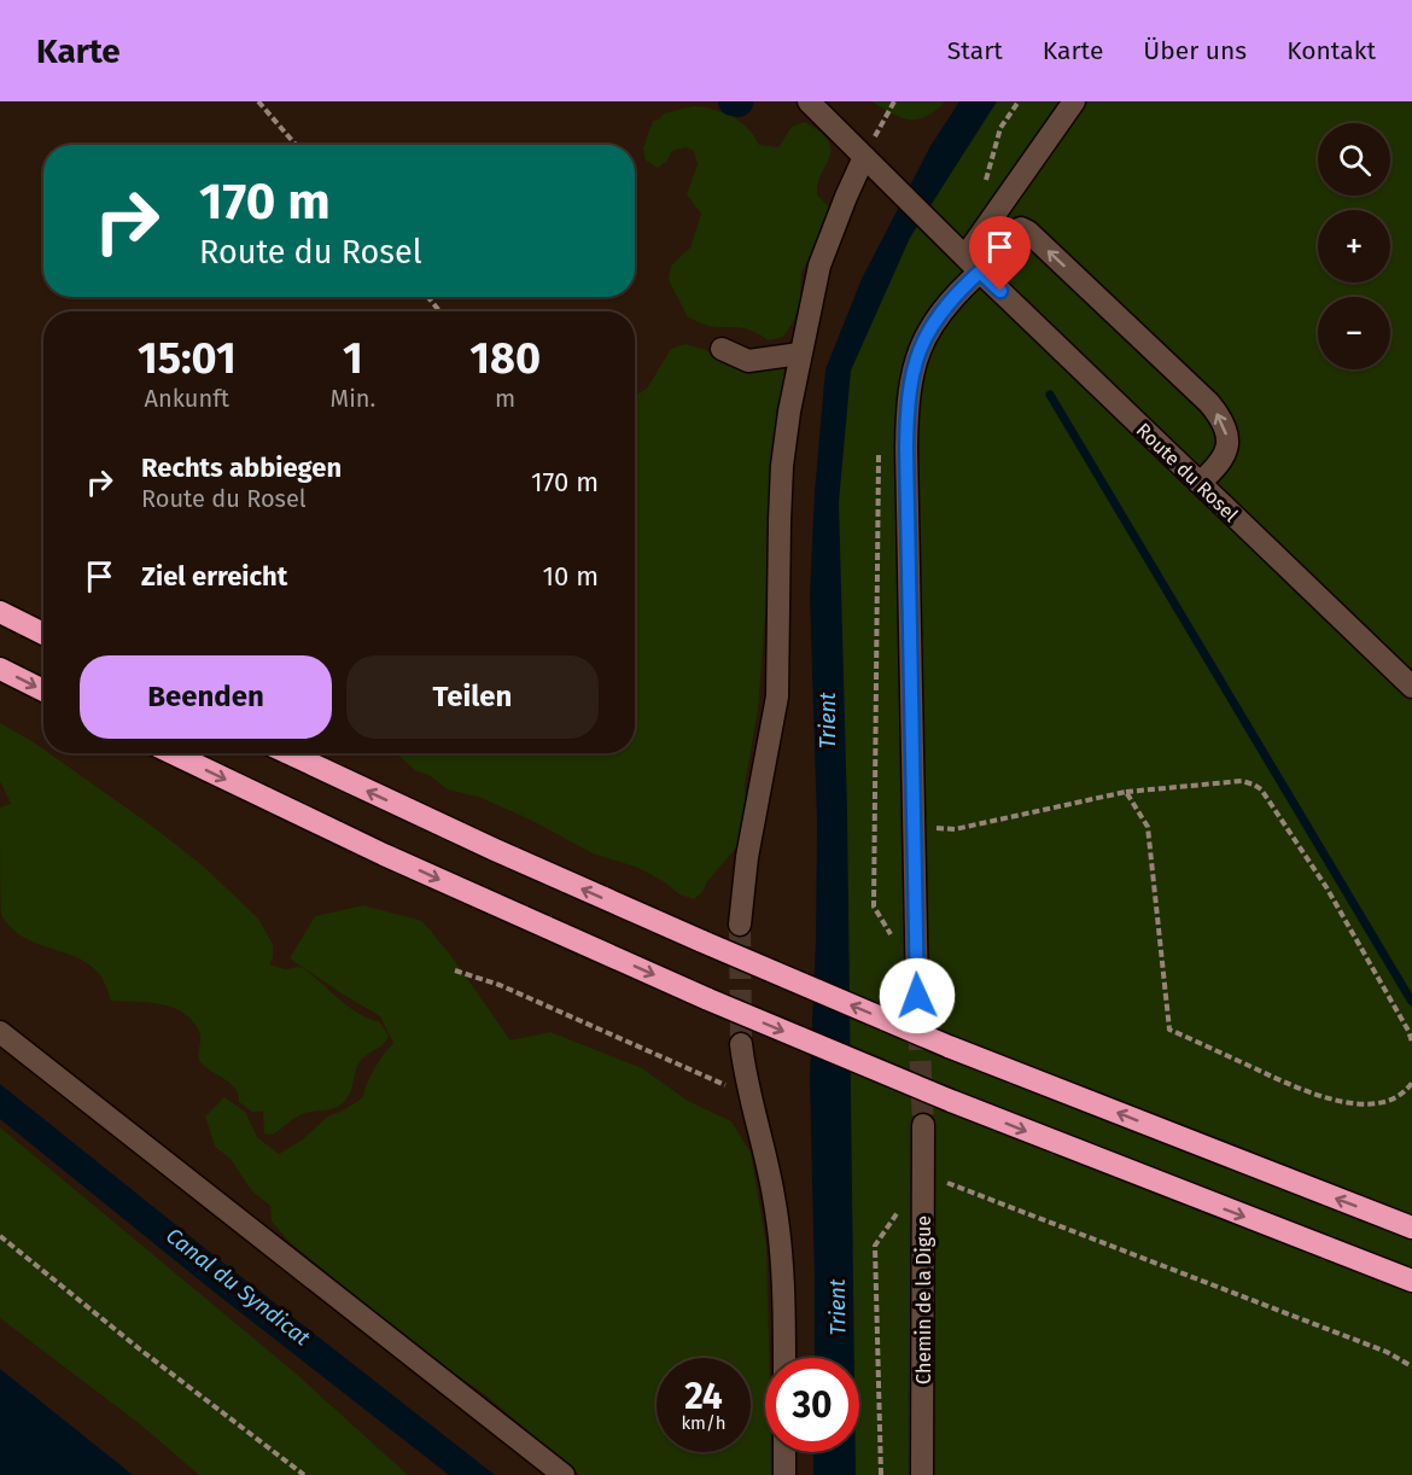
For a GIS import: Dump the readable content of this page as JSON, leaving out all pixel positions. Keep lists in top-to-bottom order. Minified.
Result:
{"streets":{"street":["Route du Rosel","Chemin de la Digue"]},"water":["Trient","Canal du Syndicat"],"page":{"header":"Karte","nav":["Start","Karte","Über uns","Kontakt"],"map_buttons":["+","−"],"turn":["170 m","Route du Rosel"],"eta":["15:01","Ankunft","1","Min.","180","m"],"list":[{"name":"Rechts abbiegen","note":"Route du Rosel","value":"170 m"},{"name":"Ziel erreicht","value":"10 m"}],"buttons":["Beenden","Teilen"],"speed":"24 km/h","limit":"30"}}
